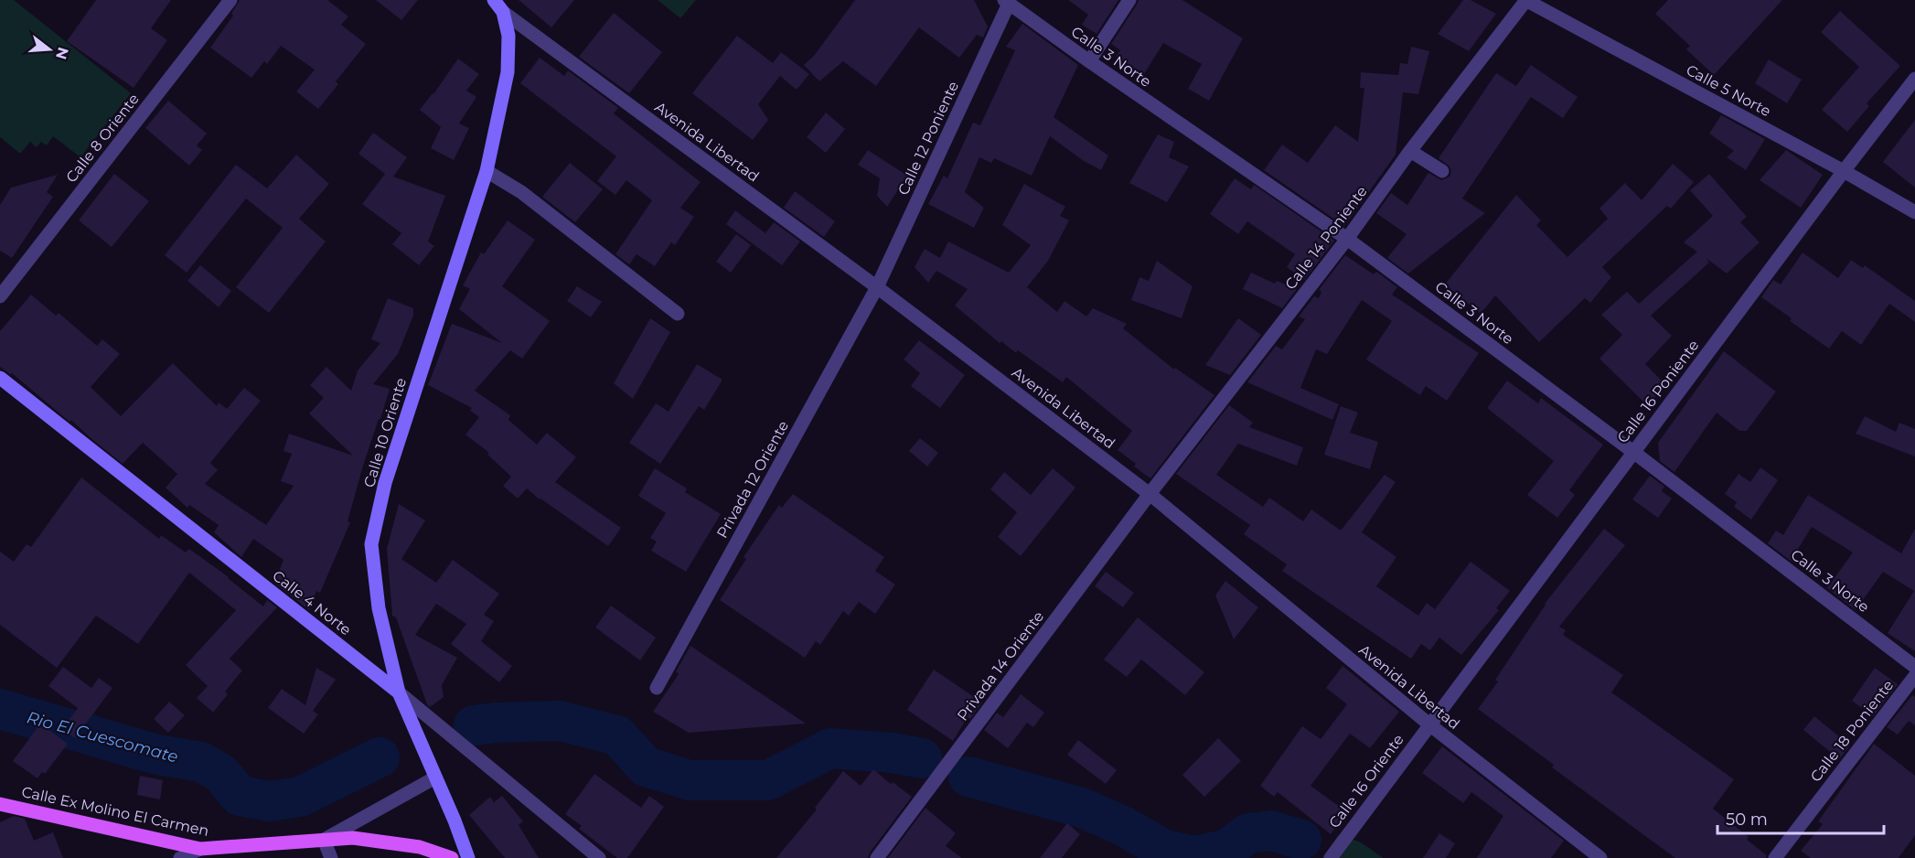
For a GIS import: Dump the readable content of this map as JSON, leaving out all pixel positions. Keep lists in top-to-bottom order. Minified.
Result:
{"streets":{"main road":["Avenida Libertad","Calle 10 Oriente","Calle 4 Norte","Calle Ex Molino El Carmen"],"street":["Calle 3 Norte","Calle 5 Norte","Calle 8 Oriente","Calle 12 Poniente","Calle 14 Poniente","Calle 16 Poniente","Privada 12 Oriente","Privada 14 Oriente","Calle 18 Poniente","Calle 16 Oriente"]},"crossings":[["Calle 3 Norte","Calle 12 Poniente"],["Calle 3 Norte","Calle 14 Poniente"],["Calle 3 Norte","Calle 16 Poniente"],["Calle 5 Norte","Calle 14 Poniente"],["Calle 5 Norte","Calle 16 Poniente"],["Calle 12 Poniente","Avenida Libertad"],["Calle 12 Poniente","Privada 12 Oriente"],["Avenida Libertad","Calle 14 Poniente"],["Avenida Libertad","Calle 16 Poniente"],["Avenida Libertad","Calle 10 Oriente"],["Avenida Libertad","Privada 12 Oriente"],["Avenida Libertad","Privada 14 Oriente"],["Avenida Libertad","Calle 16 Oriente"],["Calle 14 Poniente","Privada 14 Oriente"],["Calle 16 Poniente","Calle 16 Oriente"],["Calle 10 Oriente","Calle 4 Norte"]],"water":["Rio El Cuescomate"],"scale_bar":"50 m","north":"right"}
